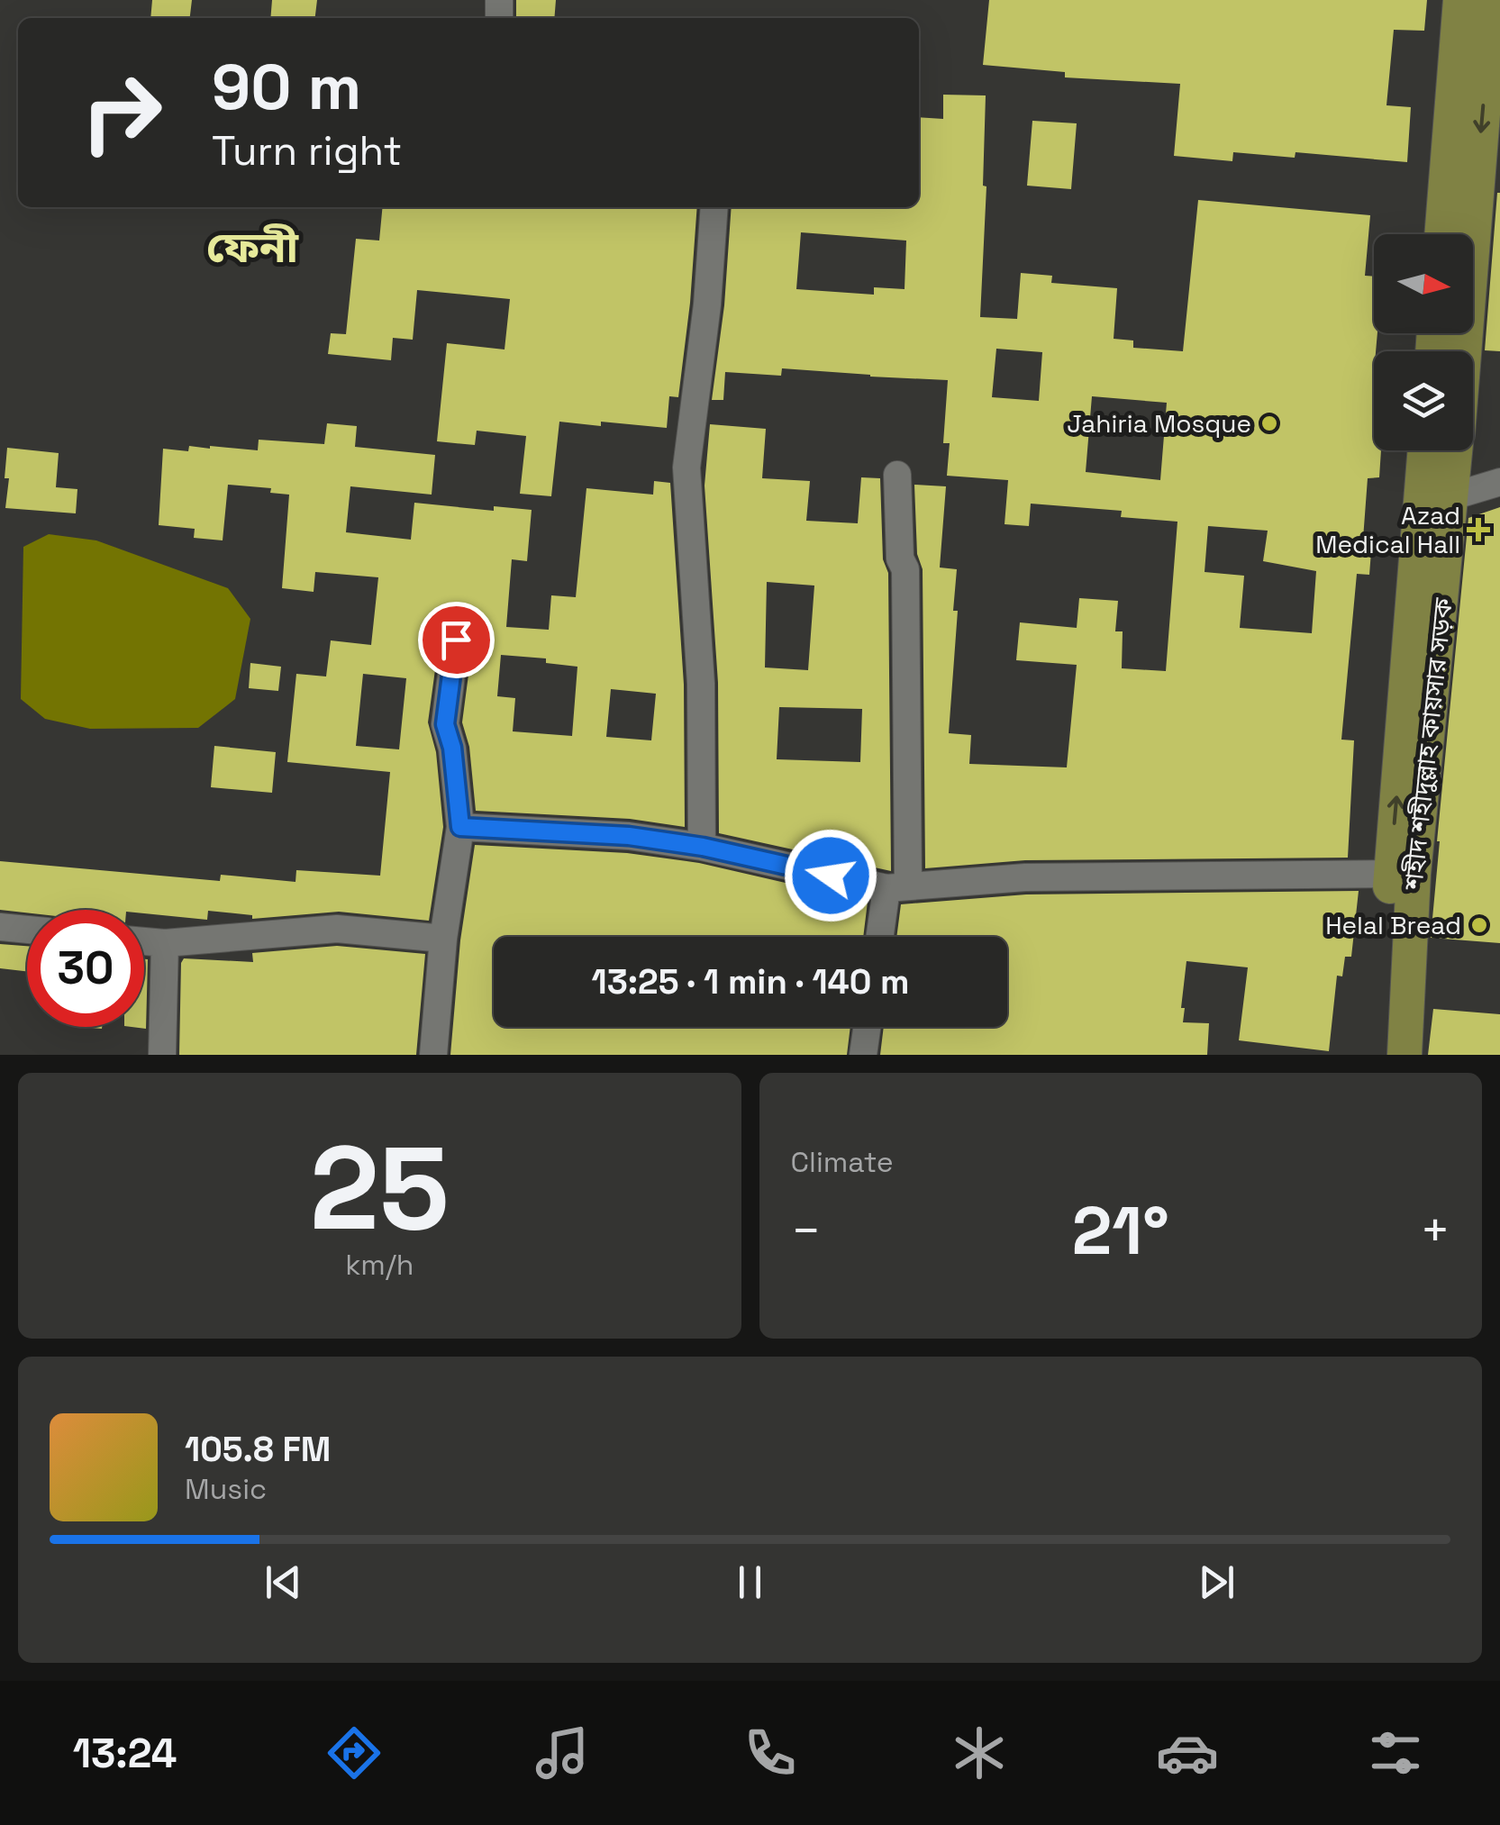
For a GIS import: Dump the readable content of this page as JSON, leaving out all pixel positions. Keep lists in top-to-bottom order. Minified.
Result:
{"streets":{"main road":["শহীদ শহীদুল্লাহ কায়সার সড়ক"]},"districts":["ফেনী"],"places":{"other":["Jahiria Mosque","Helal Bread"],"health":["Azad Medical Hall"]},"north":"right","page":{"turn":["90 m","Turn right"],"limit":"30","trip":"13:25 · 1 min · 140 m","tile":[["25","km/h"],"Climate"],"heat":["−","21°","+"],"song":["105.8 FM","Music"],"tabs":"13:24"}}
